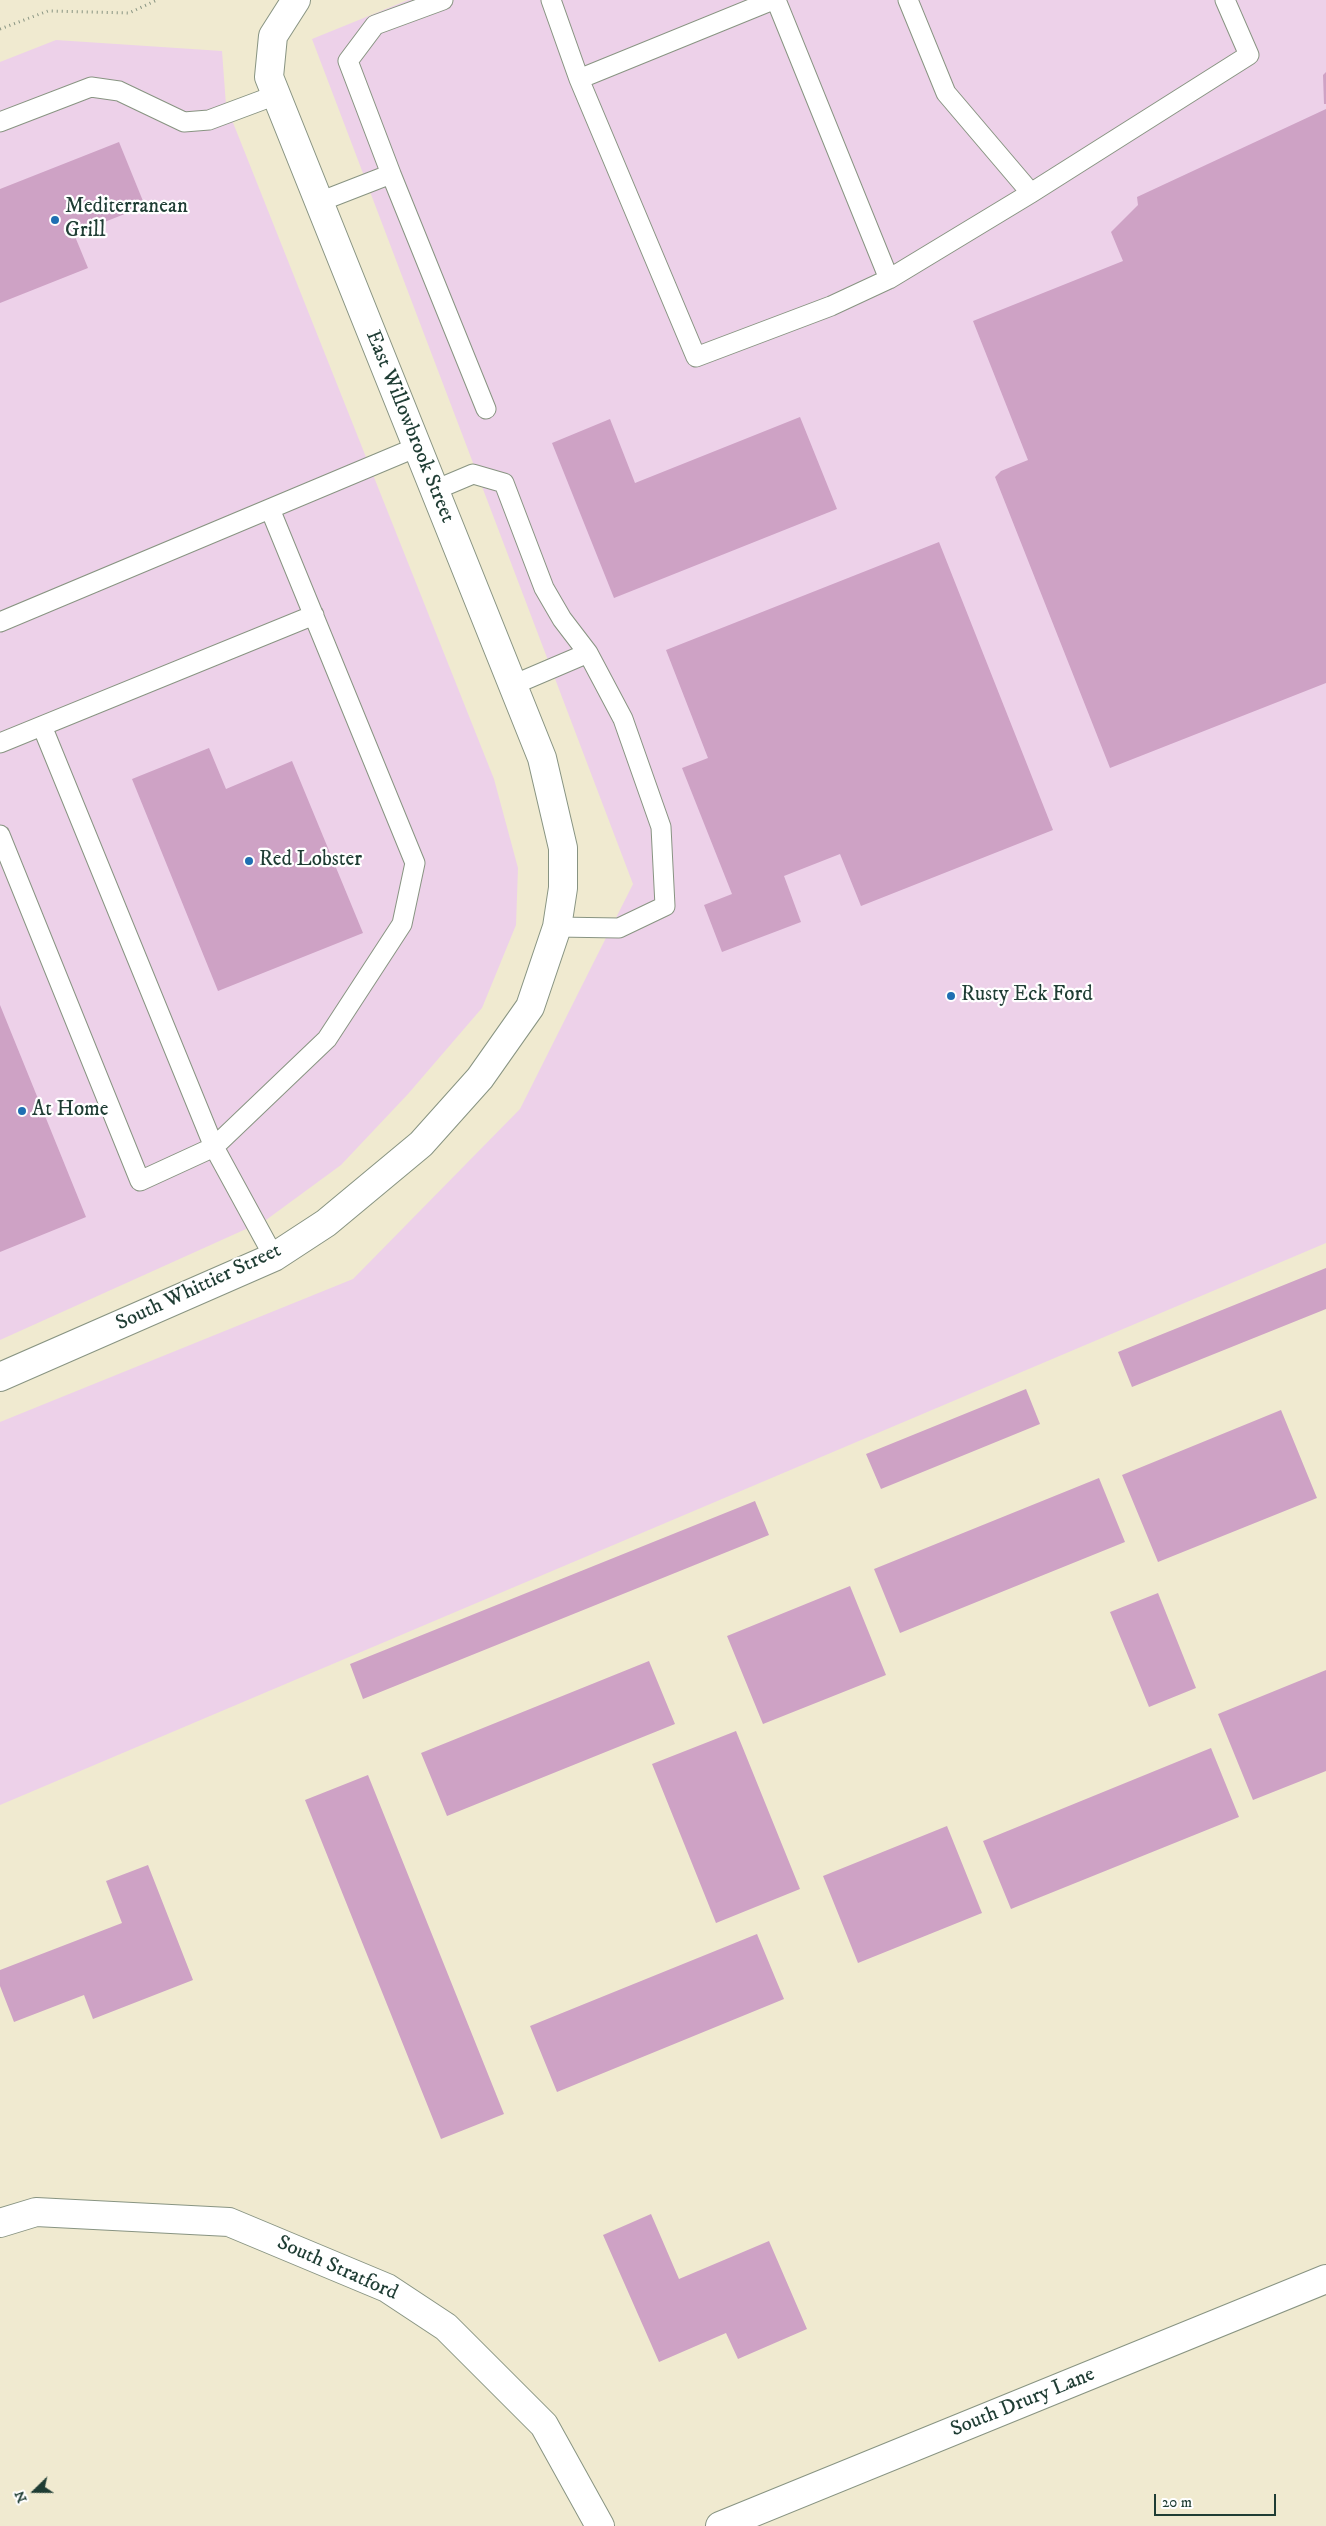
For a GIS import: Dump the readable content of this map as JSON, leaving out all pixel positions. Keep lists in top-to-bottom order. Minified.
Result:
{"streets":{"street":["East Willowbrook Street","South Whittier Street","South Stratford","South Drury Lane"]},"crossings":[["East Willowbrook Street","South Whittier Street"]],"places":["Mediterranean Grill","Red Lobster","Rusty Eck Ford","At Home"],"scale_bar":"20 m","north":"left"}
